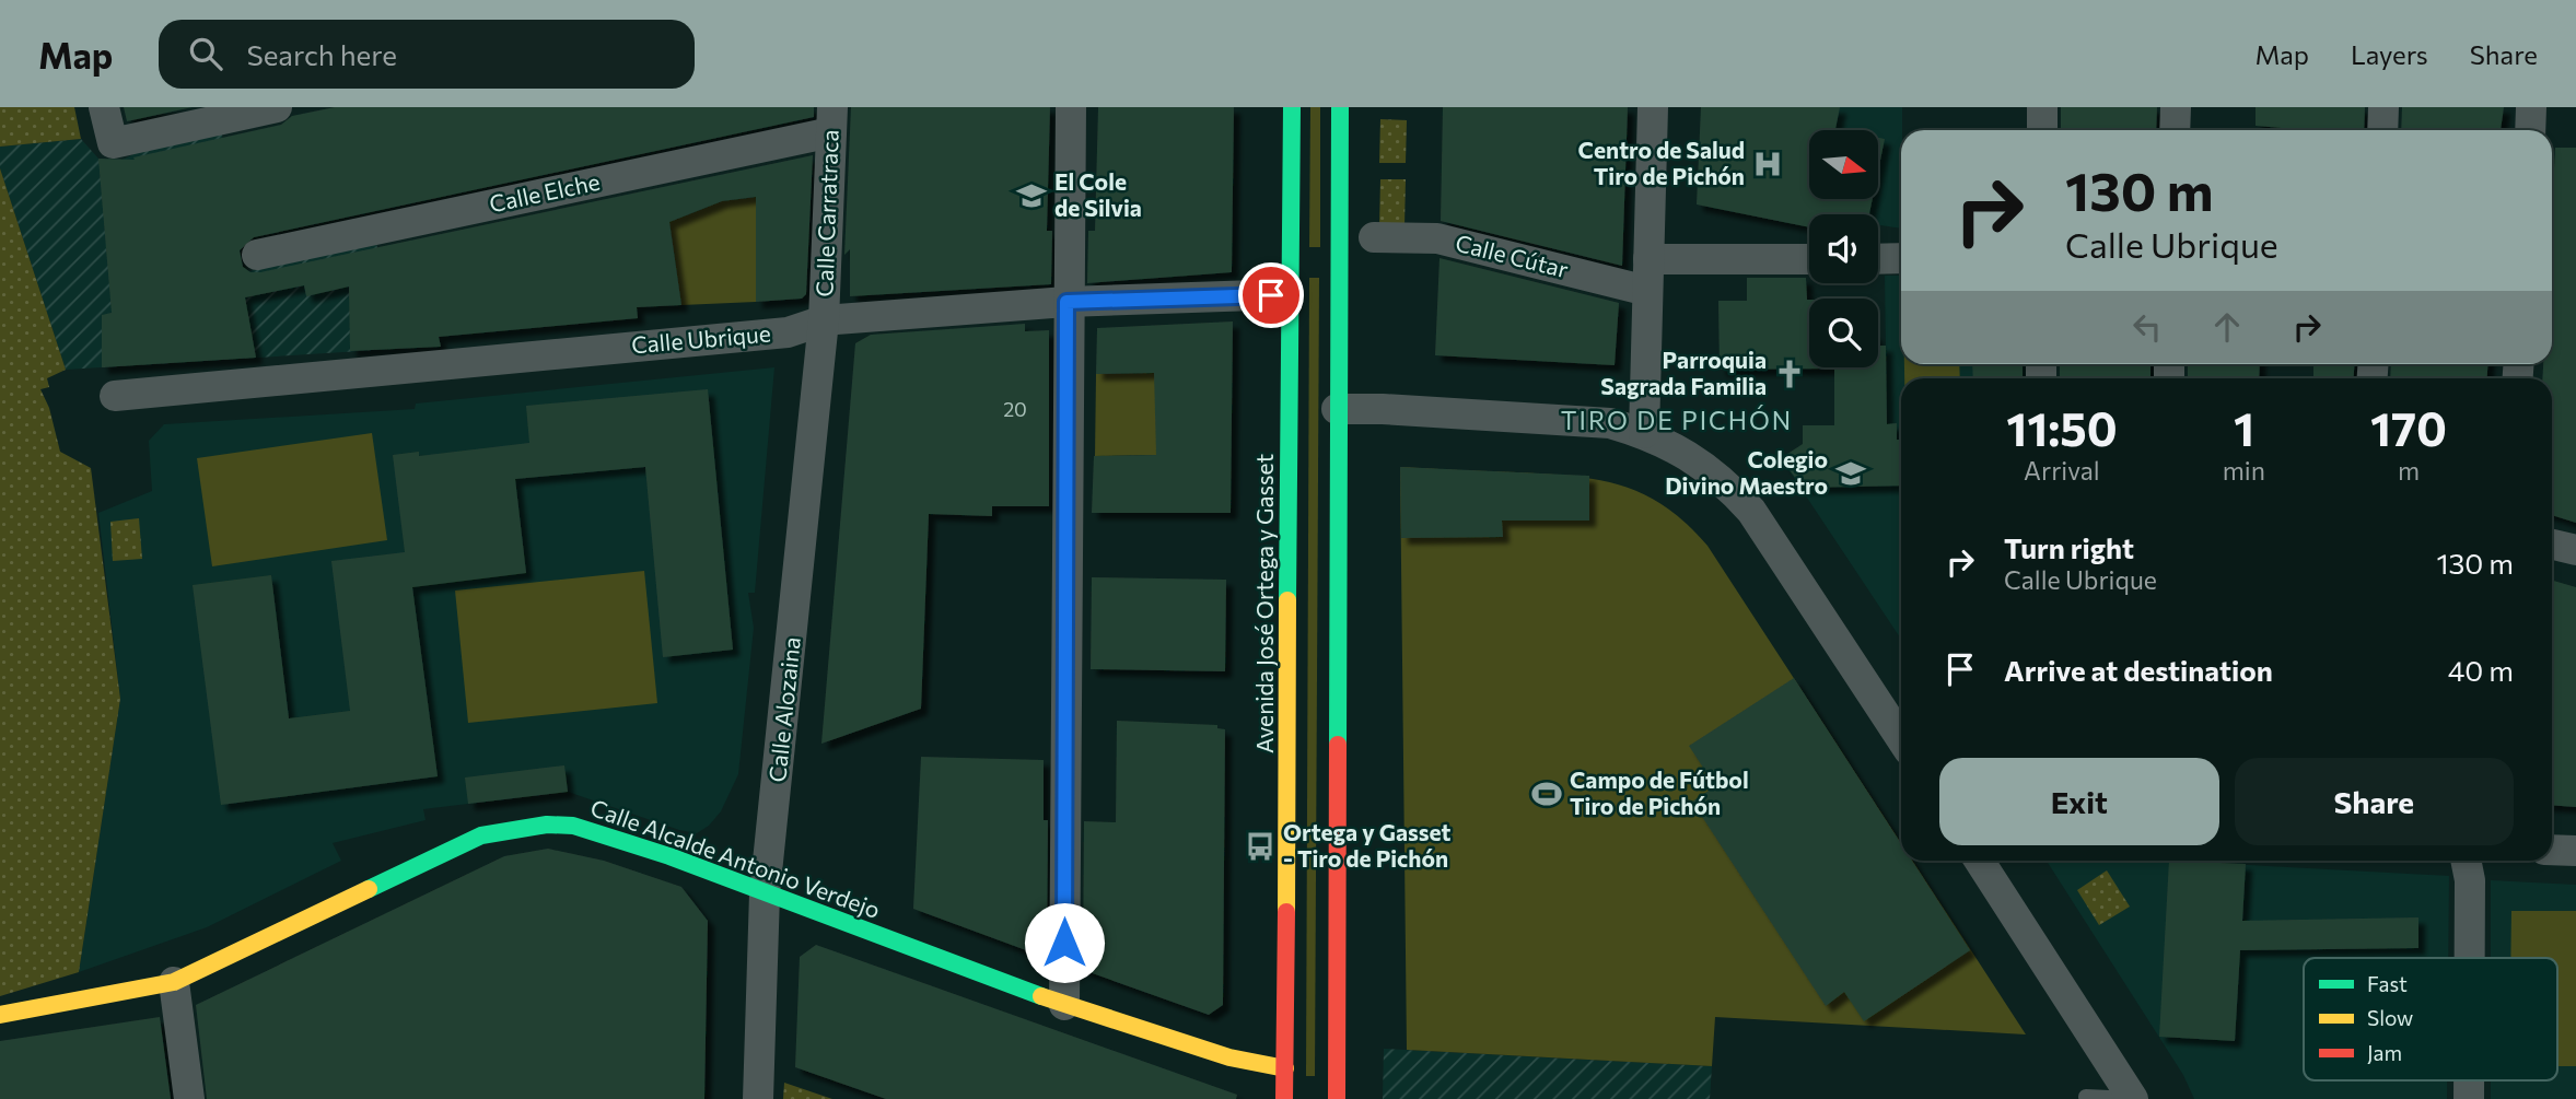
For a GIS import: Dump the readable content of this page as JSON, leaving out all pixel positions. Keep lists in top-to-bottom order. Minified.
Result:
{"streets":{"main road":["Avenida José Ortega y Gasset","Calle Alcalde Antonio Verdejo"],"street":["Calle Elche","Calle Carratraca","Calle Cútar","Calle Ubrique","Calle Alozaina"]},"crossings":[["Calle Elche","Calle Carratraca"],["Calle Carratraca","Calle Ubrique"],["Calle Carratraca","Calle Alozaina"],["Calle Ubrique","Avenida José Ortega y Gasset"],["Calle Ubrique","Calle Alozaina"],["Avenida José Ortega y Gasset","Calle Alcalde Antonio Verdejo"],["Calle Alozaina","Calle Alcalde Antonio Verdejo"]],"districts":["TIRO DE PICHÓN"],"places":{"hospital":["Centro de Salud Tiro de Pichón"],"school or university":["El Cole de Silvia","Colegio Divino Maestro"],"church":["Parroquia Sagrada Familia"],"sports":["Campo de Fútbol Tiro de Pichón"],"bus stop":["Ortega y Gasset - Tiro de Pichón"]},"house_numbers":["20"],"legend":["Fast","Slow","Jam"],"north":"right","page":{"header":"Map","search":"Search here","nav":["Map","Layers","Share"],"turn":["130 m","Calle Ubrique"],"eta":["11:50","Arrival","1","min","170","m"],"list":[{"name":"Turn right","note":"Calle Ubrique","value":"130 m"},{"name":"Arrive at destination","value":"40 m"}],"buttons":["Exit","Share"]}}
